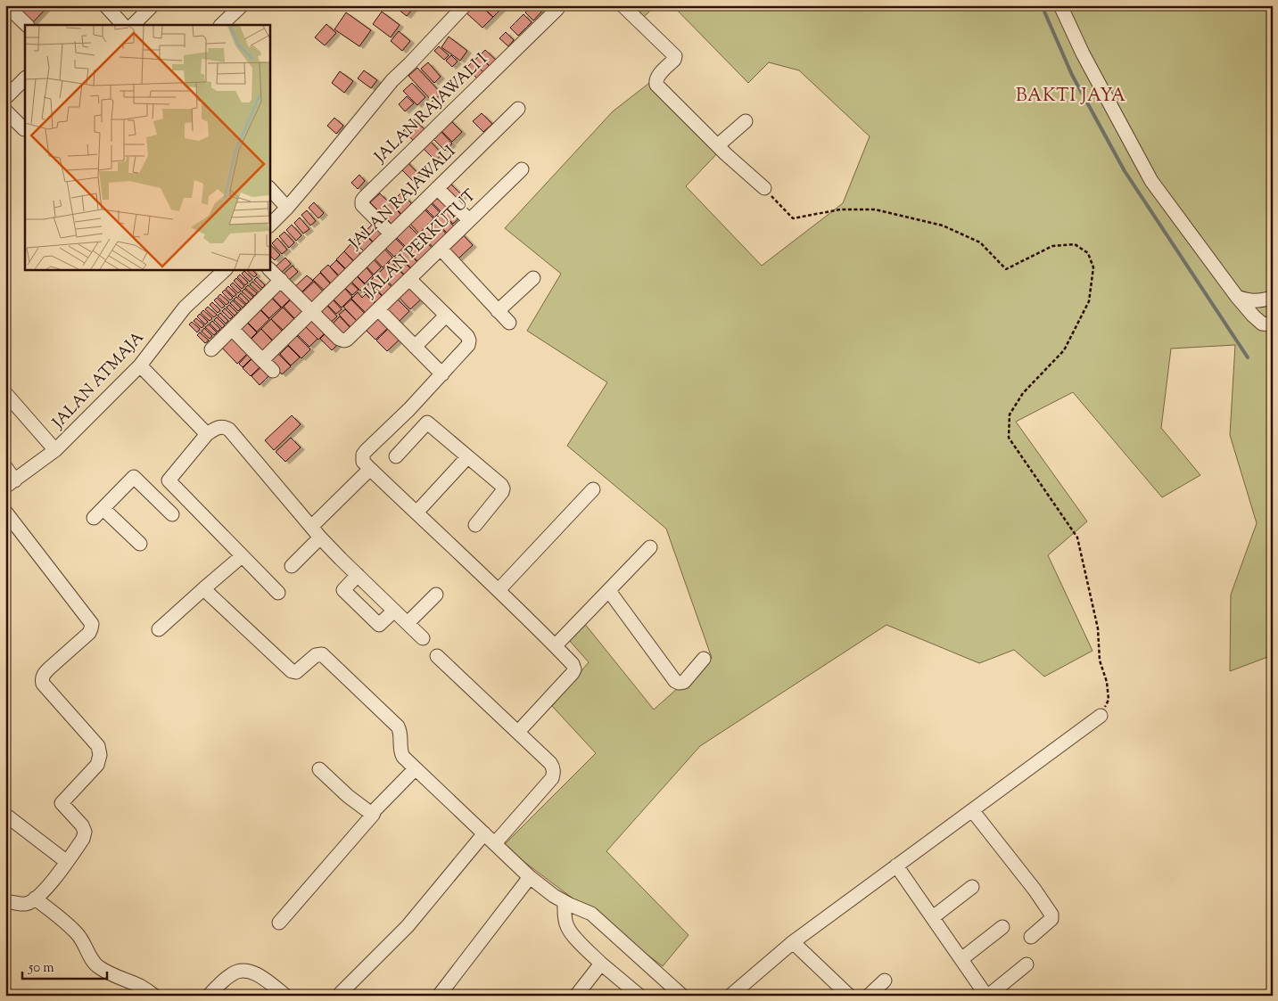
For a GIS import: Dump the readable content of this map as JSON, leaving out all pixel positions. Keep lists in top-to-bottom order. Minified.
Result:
{"streets":{"street":["JALAN RAJAWALI I","JALAN RAJAWALI","JALAN PERKUTUT","JALAN ATMAJA"]},"crossings":[["JALAN RAJAWALI I","JALAN RAJAWALI"],["JALAN RAJAWALI","JALAN PERKUTUT"]],"districts":["BAKTI JAYA"],"scale_bar":"50 m"}
